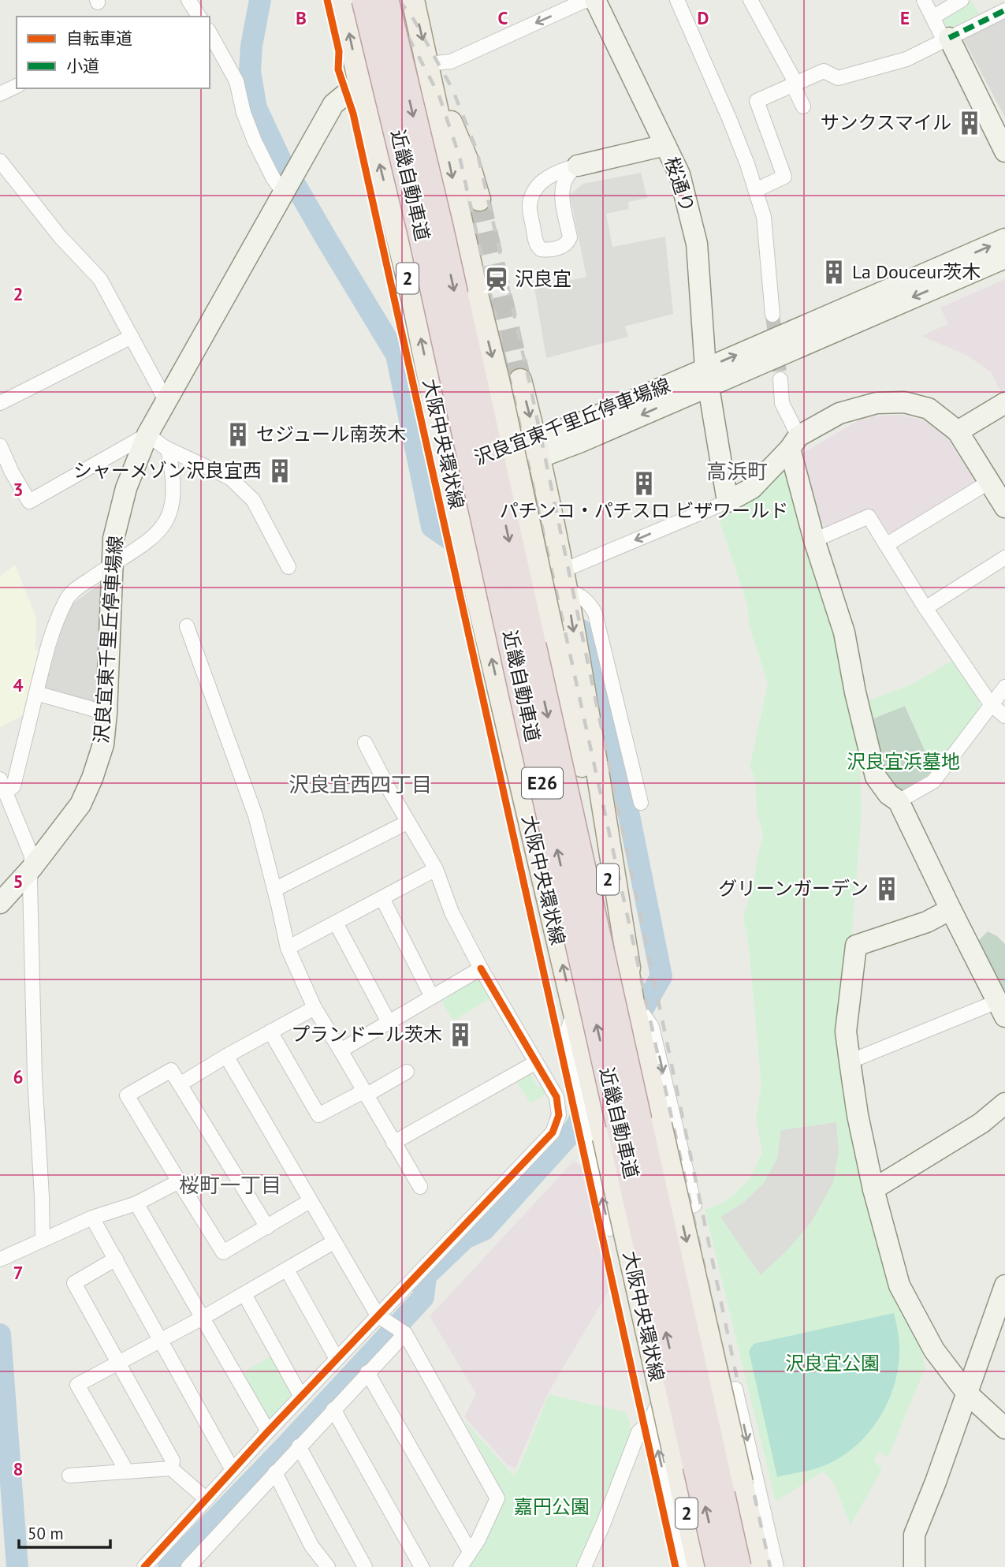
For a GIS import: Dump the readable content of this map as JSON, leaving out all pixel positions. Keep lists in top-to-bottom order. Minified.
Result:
{"streets":{"highway":["近畿自動車道","E26"],"main road":["2","大阪中央環状線"],"street":["桜通り","沢良宜東千里丘停車場線"]},"crossings":[["桜通り","沢良宜東千里丘停車場線"],["2","沢良宜東千里丘停車場線"],["沢良宜東千里丘停車場線","大阪中央環状線"]],"districts":["高浜町","沢良宜西四丁目","桜町一丁目"],"parks":["沢良宜浜墓地","沢良宜公園","嘉円公園"],"places":{"building":["サンクスマイル","La Douceur茨木","セジュール南茨木","シャーメゾン沢良宜西","パチンコ・パチスロ ビザワールド","グリーンガーデン","プランドール茨木"],"station":["沢良宜"]},"legend":["自転車道","小道"],"scale_bar":"50 m","grid":{"columns":["B","C","D","E"],"rows":["2","3","4","5","6","7","8"]}}
